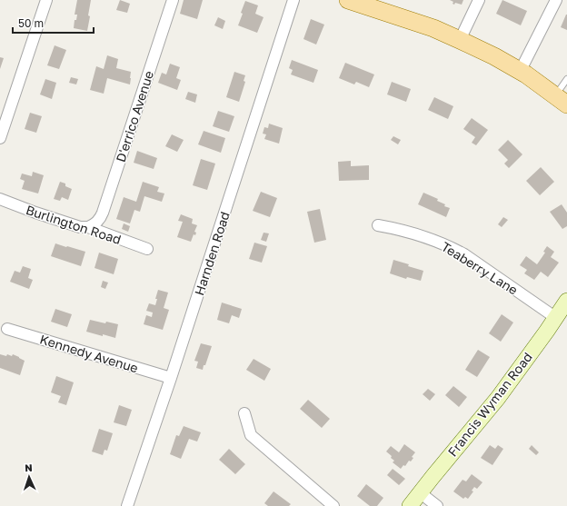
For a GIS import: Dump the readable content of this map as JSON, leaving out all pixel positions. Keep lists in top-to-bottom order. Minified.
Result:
{"streets":{"main road":["Francis Wyman Road"],"street":["D'errico Avenue","Burlington Road","Harnden Road","Teaberry Lane","Kennedy Avenue"]},"crossings":[["D'errico Avenue","Burlington Road"],["Harnden Road","Kennedy Avenue"],["Teaberry Lane","Francis Wyman Road"]],"scale_bar":"50 m","north":"top"}
